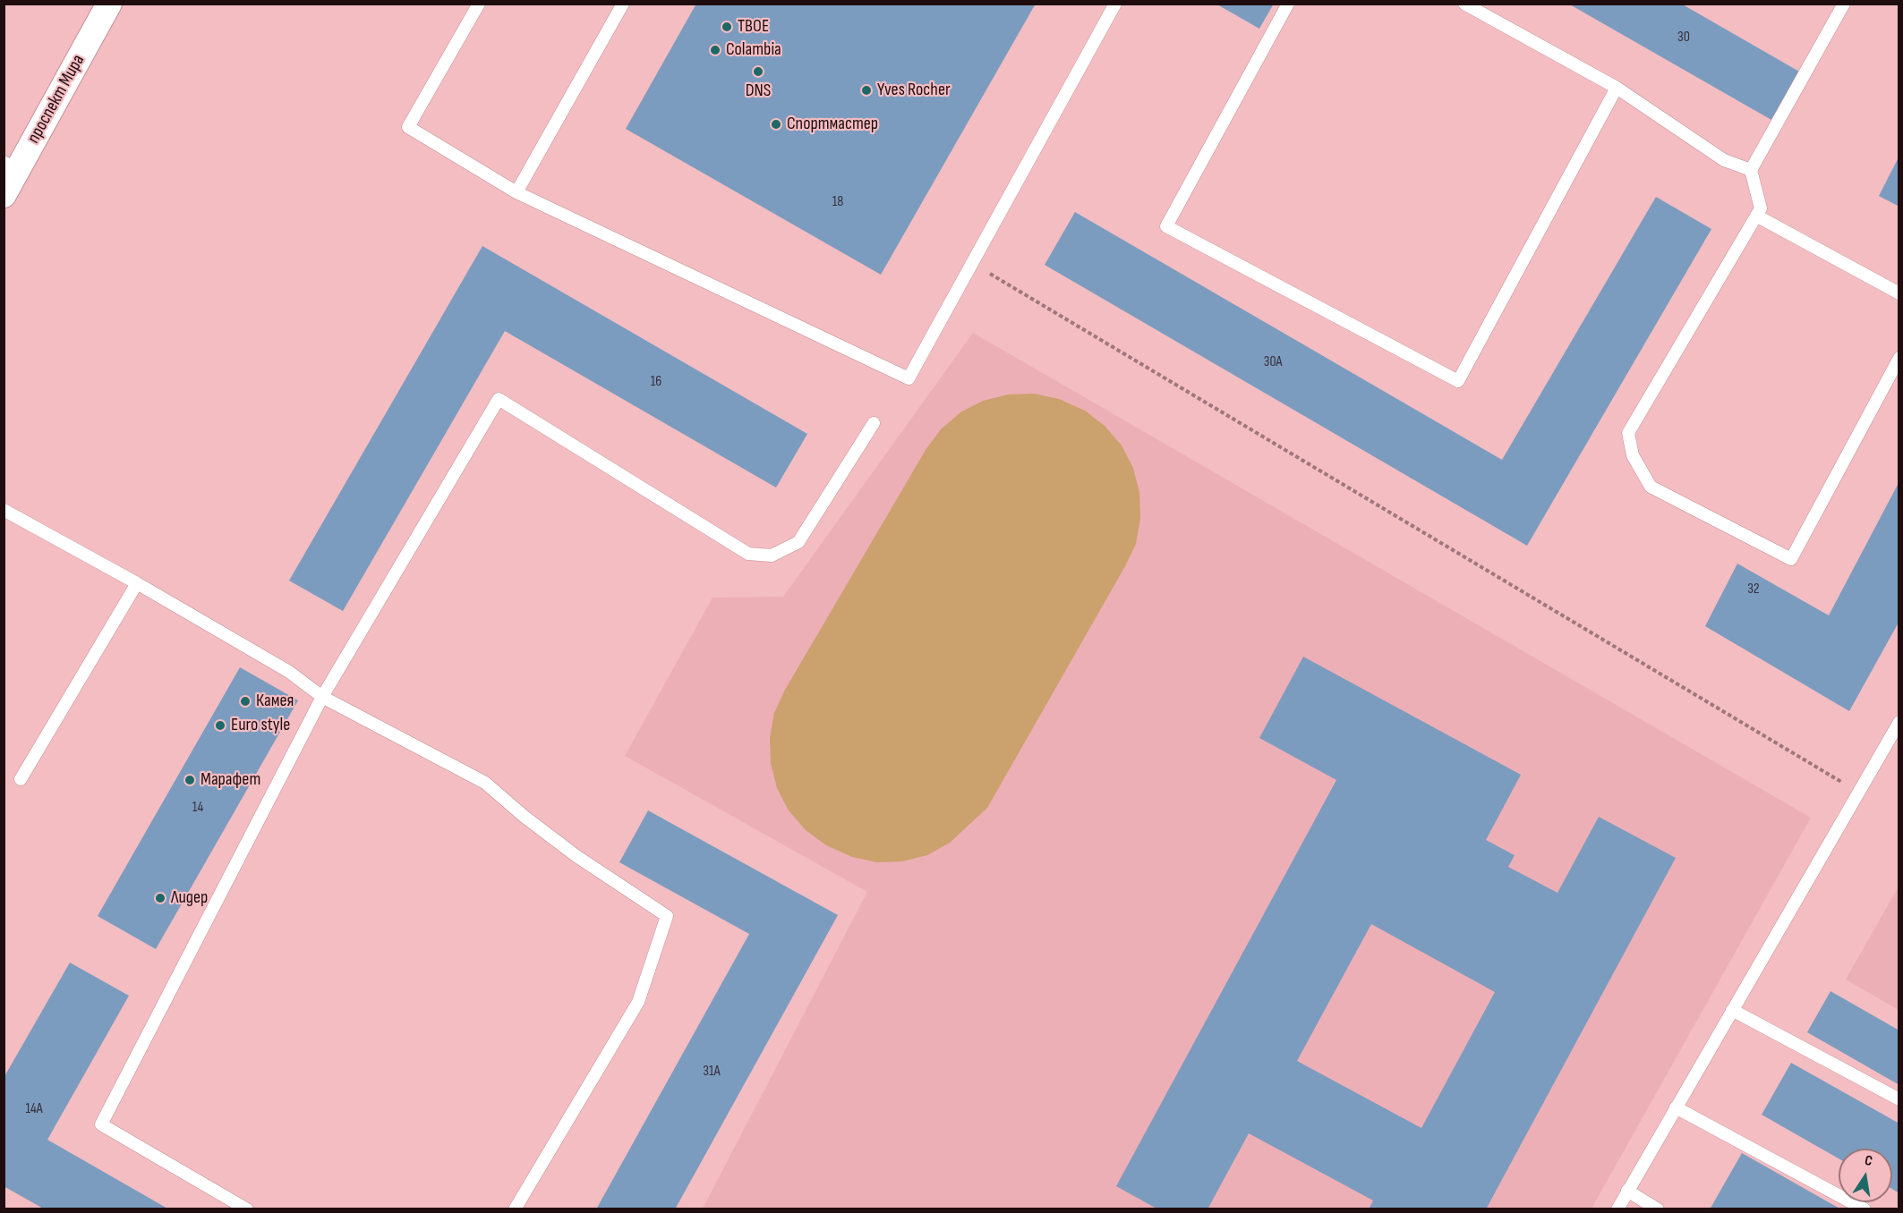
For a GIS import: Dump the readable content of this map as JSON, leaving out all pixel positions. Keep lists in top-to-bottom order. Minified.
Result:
{"streets":{"street":["проспект Мира"]},"places":["ТВОЕ","Colambia","DNS","Yves Rocher","Спортмастер","Камея","Euro style","Марафет","Лидер"],"house_numbers":["30","18","30А","16","32","14","31А","14А"],"north":"top"}
